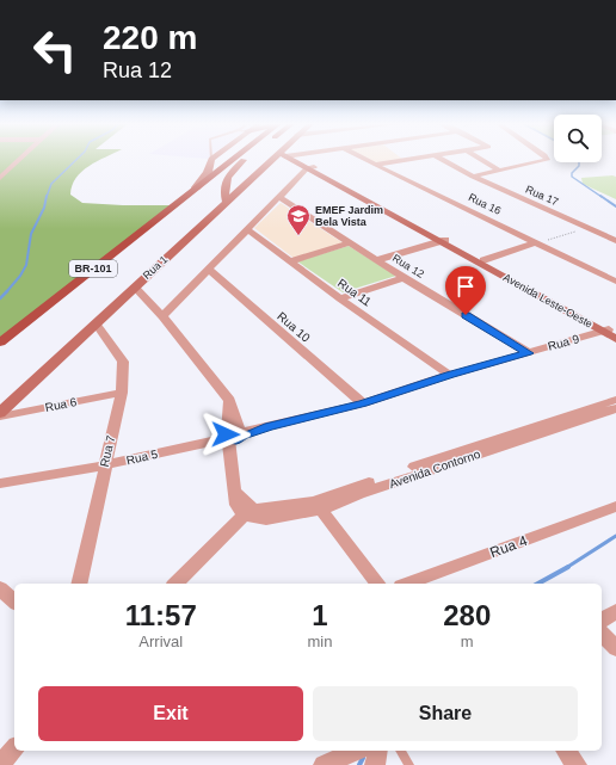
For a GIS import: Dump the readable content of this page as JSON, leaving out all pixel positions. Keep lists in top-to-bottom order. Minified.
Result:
{"streets":{"main road":["BR-101"],"street":["Rua 17","Rua 16","Rua 12","Rua 1","Rua 11","Avenida Leste-Oeste","Rua 10","Rua 9","Rua 6","Rua 7","Rua 5","Avenida Contorno","Rua 4"]},"crossings":[["Rua 12","Rua 9"],["Rua 1","Rua 7"],["Rua 11","Rua 9"],["Avenida Leste-Oeste","Rua 9"],["Rua 10","Rua 9"],["Rua 9","Rua 5"],["Rua 6","Rua 7"],["Rua 7","Rua 5"]],"places":{"school or university":["EMEF Jardim Bela Vista"]},"page":{"turn":["220 m","Rua 12"],"eta":["11:57","Arrival","1","min","280","m"],"buttons":["Exit","Share"]}}
